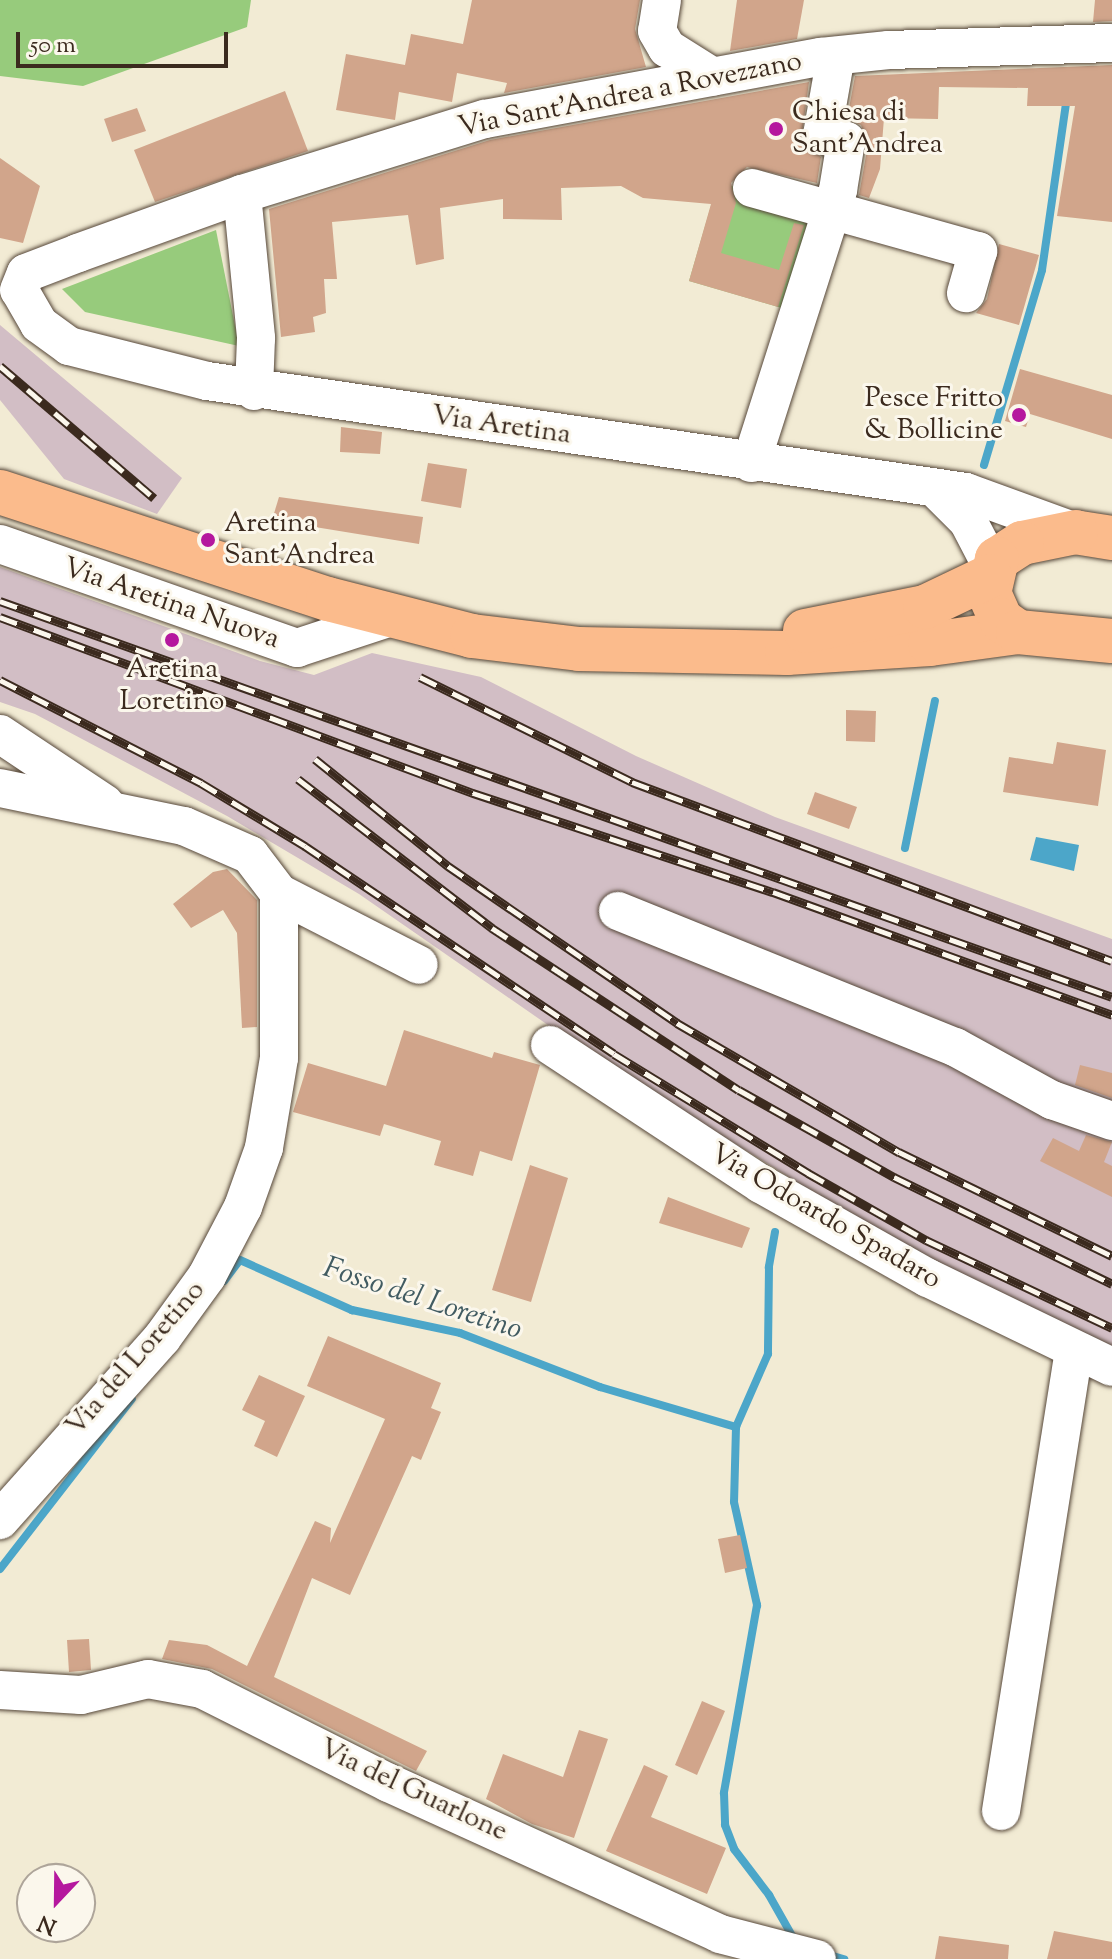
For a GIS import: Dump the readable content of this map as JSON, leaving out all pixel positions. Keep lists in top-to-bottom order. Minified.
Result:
{"streets":{"main road":["Via Aretina Nuova"],"street":["Via Sant'Andrea a Rovezzano","Via Aretina","Via Odoardo Spadaro","Via del Loretino","Via del Guarlone"]},"crossings":[["Via Sant'Andrea a Rovezzano","Via Aretina"],["Via Aretina","Via Aretina Nuova"]],"water":["Fosso del Loretino"],"places":["Chiesa di Sant'Andrea","Pesce Fritto & Bollicine","Aretina Sant'Andrea","Aretina Loretino"],"scale_bar":"50 m","north":"bottom"}
